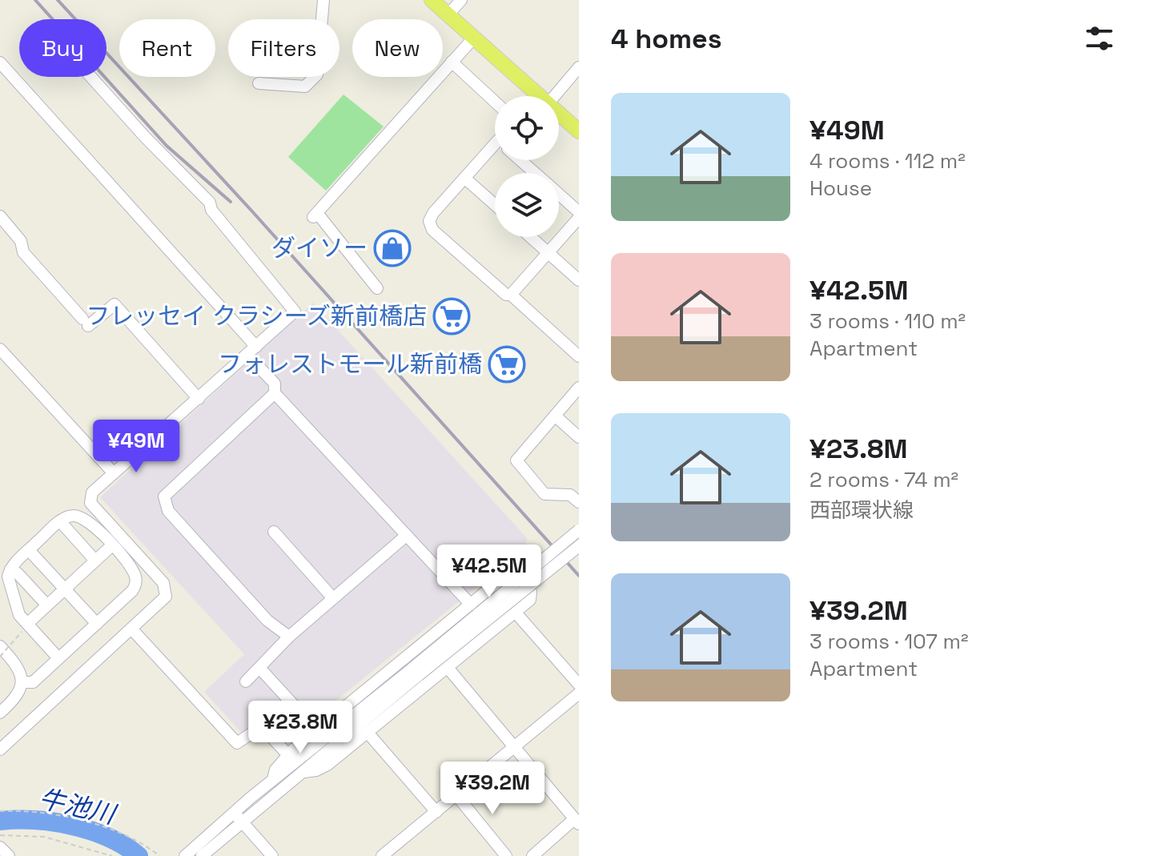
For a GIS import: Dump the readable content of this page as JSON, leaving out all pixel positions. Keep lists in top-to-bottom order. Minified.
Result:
{"water":["牛池川"],"places":{"shop":["ダイソー"],"supermarket":["フレッセイ クラシーズ新前橋店","フォレストモール新前橋"]},"page":{"heading":"4 homes","chip":["Buy","Rent","Filters","New"],"list":[{"name":"¥49M","note":"4 rooms · 112 m² · House"},{"name":"¥42.5M","note":"3 rooms · 110 m² · Apartment"},{"name":"¥23.8M","note":"2 rooms · 74 m² · 西部環状線"},{"name":"¥39.2M","note":"3 rooms · 107 m² · Apartment"}],"price":["¥49M","¥42.5M","¥23.8M","¥39.2M"]}}
